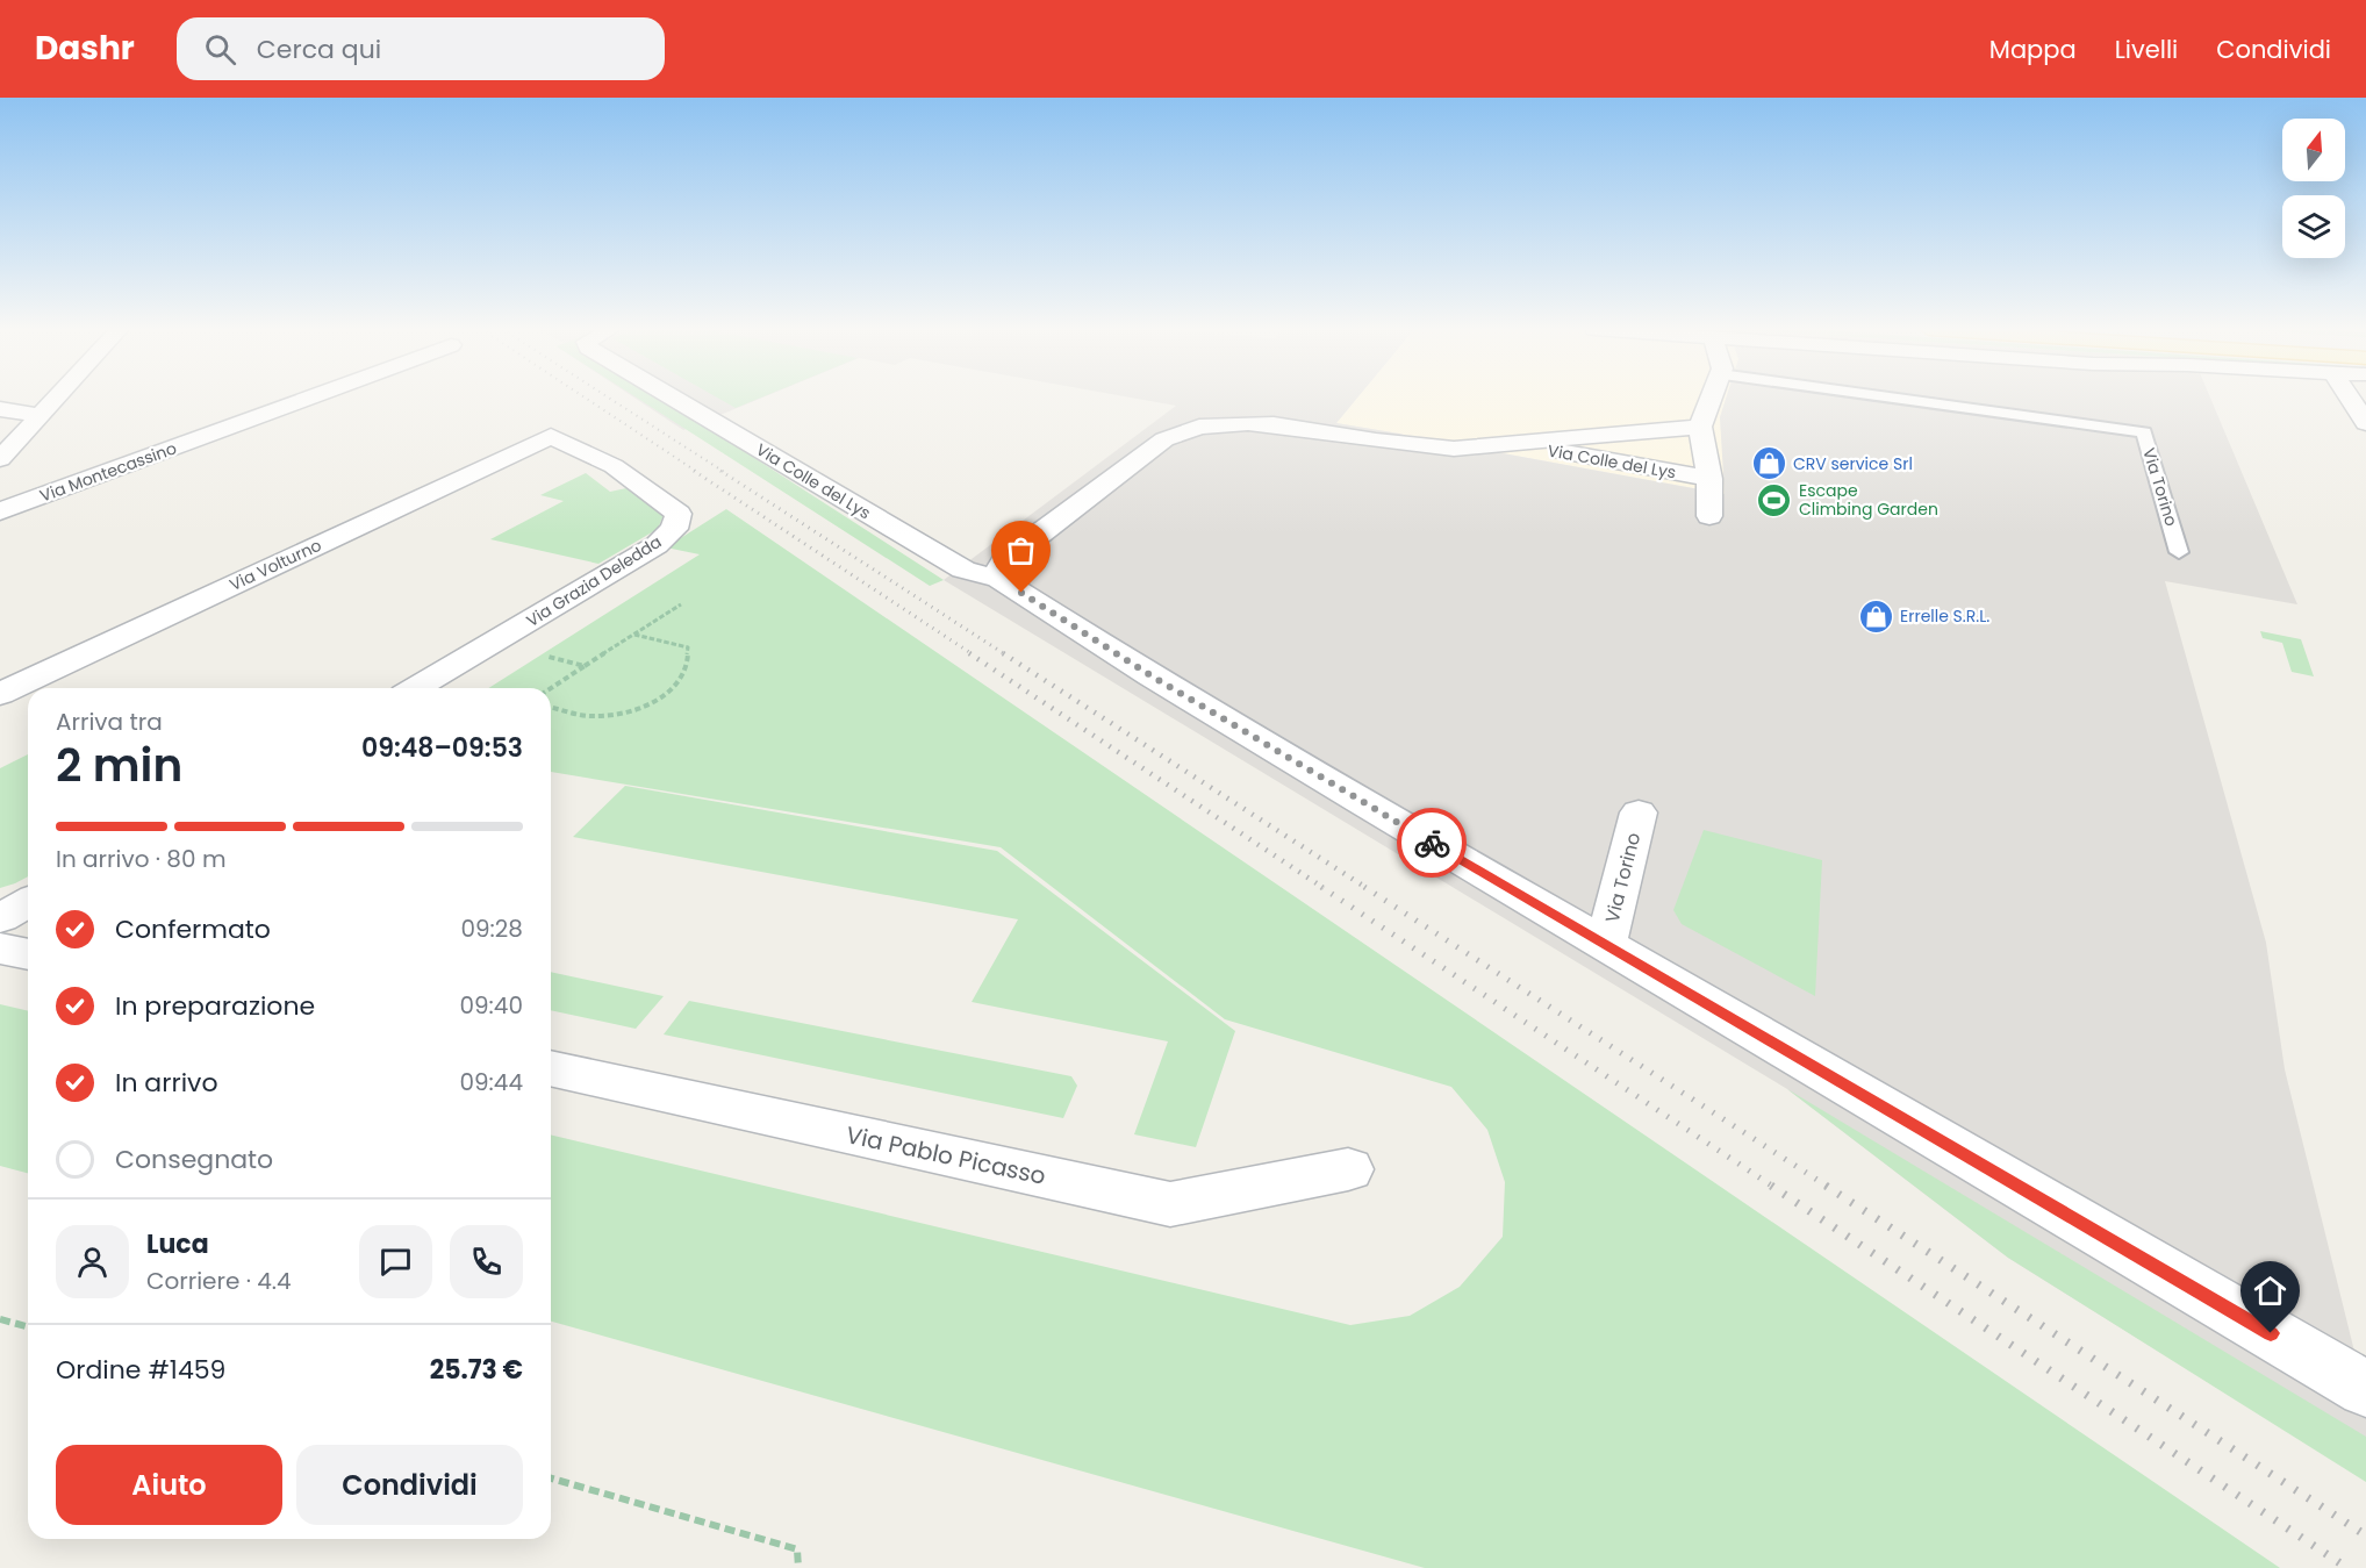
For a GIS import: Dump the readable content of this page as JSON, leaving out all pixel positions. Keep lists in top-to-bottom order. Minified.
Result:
{"streets":{"street":["Via Colle del Lys","Via Montecassino","Via Torino","Via Volturno","Via Grazia Deledda","Via Pablo Picasso"]},"crossings":[["Via Colle del Lys","Via Torino"],["Via Volturno","Via Grazia Deledda"]],"places":{"shop":["CRV service Srl","Errelle S.R.L."],"sports":["Escape Climbing Garden"]},"north":"top","page":{"header":"Dashr","search":"Cerca qui","nav":["Mappa","Livelli","Condividi"],"heading":["2 min","Arriva tra","09:48–09:53"],"panel":["Luca","Corriere · 4.4","Ordine #1459","25.73 €"],"bar":"In arrivo · 80 m","list":[["Confermato","09:28"],["In preparazione","09:40"],["In arrivo","09:44"],"Consegnato"],"buttons":["Aiuto","Condividi"]}}
